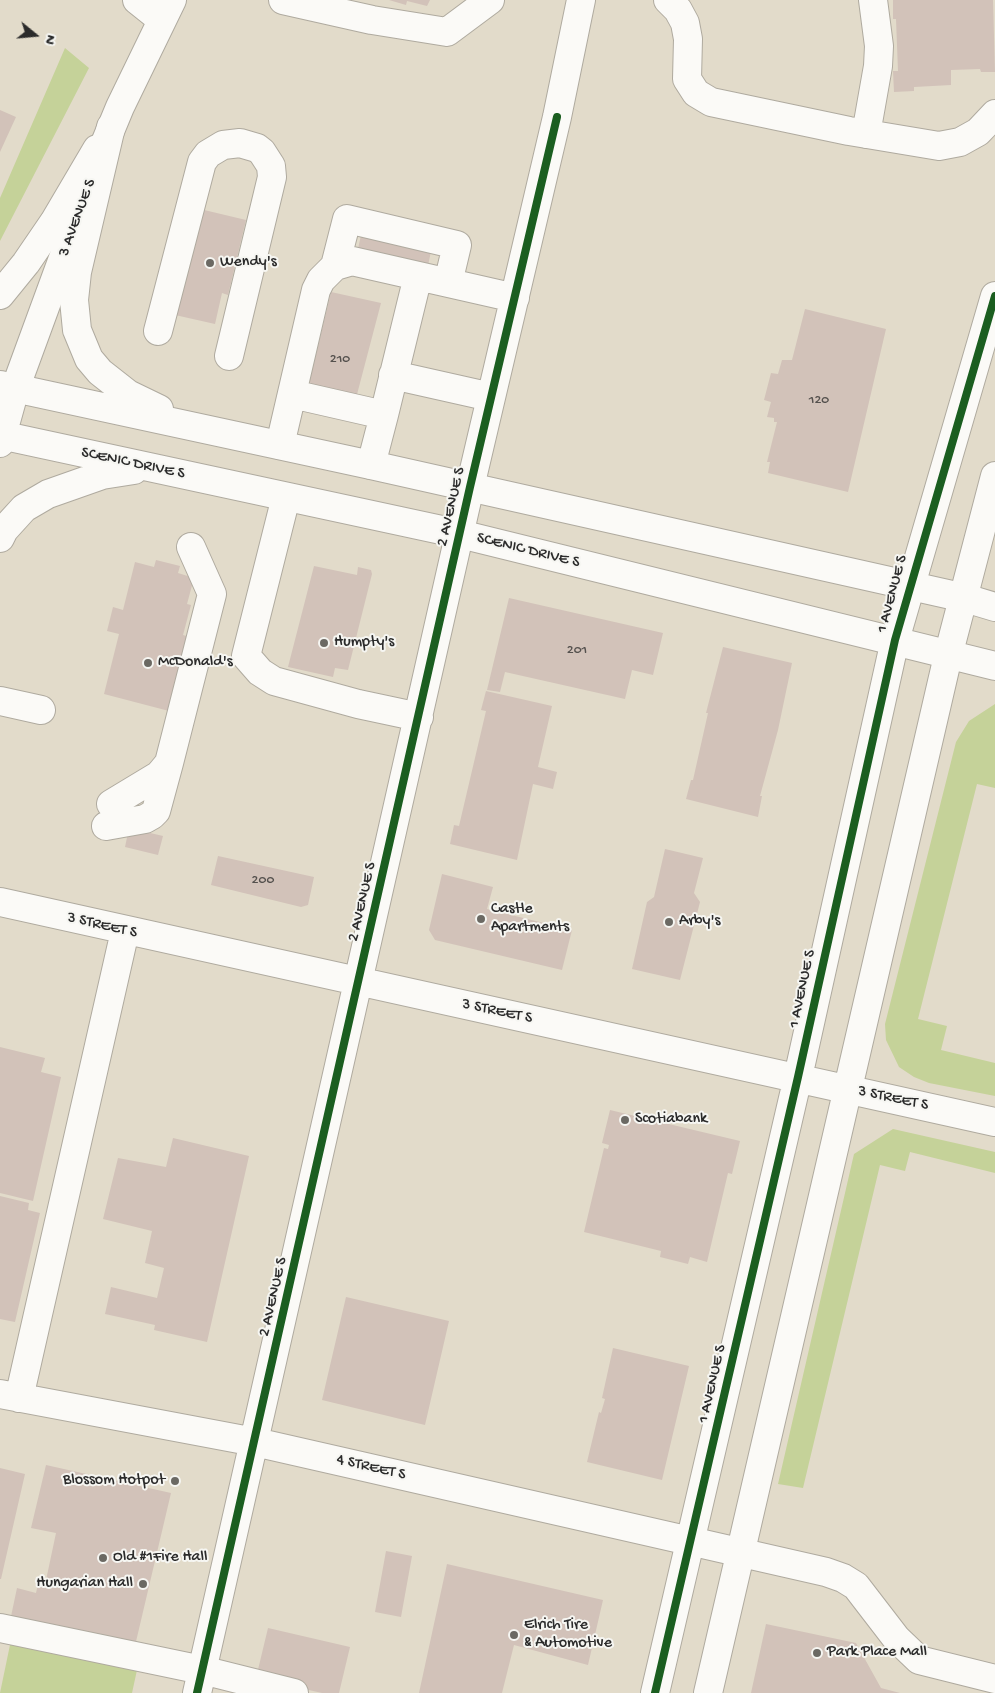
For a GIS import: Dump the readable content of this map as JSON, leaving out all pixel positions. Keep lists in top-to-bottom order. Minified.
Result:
{"streets":{"street":["3 AVENUE S","SCENIC DRIVE S","2 AVENUE S","1 AVENUE S","3 STREET S","4 STREET S"]},"crossings":[["3 AVENUE S","SCENIC DRIVE S"],["SCENIC DRIVE S","2 AVENUE S"],["SCENIC DRIVE S","1 AVENUE S"],["2 AVENUE S","3 STREET S"],["2 AVENUE S","4 STREET S"],["1 AVENUE S","3 STREET S"],["1 AVENUE S","4 STREET S"]],"places":["Wendy's","Humpty's","McDonald's","Castle Apartments","Arby's","Scotiabank","Blossom Hotpot","Old #1Fire Hall","Hungarian Hall","Elrich Tire & Automotive","Park Place Mall"],"house_numbers":["210","120","201","200"],"north":"right"}
